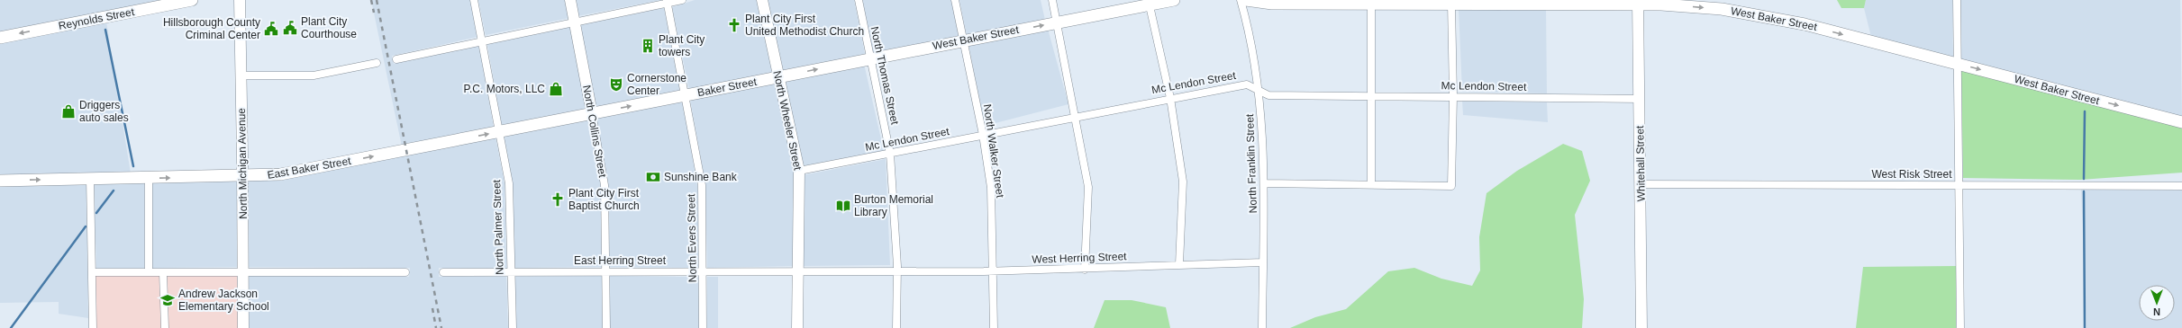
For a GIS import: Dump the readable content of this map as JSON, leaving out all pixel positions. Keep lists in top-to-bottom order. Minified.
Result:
{"streets":{"main road":["Reynolds Street","West Baker Street","Baker Street","East Baker Street"],"street":["North Thomas Street","Mc Lendon Street","North Wheeler Street","North Collins Street","North Walker Street","North Michigan Avenue","North Franklin Street","Whitehall Street","West Risk Street","North Palmer Street","North Evers Street","West Herring Street","East Herring Street"]},"crossings":[["West Baker Street","North Thomas Street"],["West Baker Street","Baker Street"],["West Baker Street","North Wheeler Street"],["West Baker Street","North Walker Street"],["West Baker Street","Whitehall Street"],["North Thomas Street","Mc Lendon Street"],["North Thomas Street","West Herring Street"],["Mc Lendon Street","North Wheeler Street"],["Mc Lendon Street","North Walker Street"],["Mc Lendon Street","North Franklin Street"],["Mc Lendon Street","Whitehall Street"],["Baker Street","North Wheeler Street"],["Baker Street","North Collins Street"],["Baker Street","East Baker Street"],["Baker Street","North Evers Street"],["North Wheeler Street","West Herring Street"],["North Wheeler Street","East Herring Street"],["North Collins Street","East Baker Street"],["North Collins Street","East Herring Street"],["North Walker Street","West Herring Street"],["North Michigan Avenue","East Baker Street"],["North Franklin Street","West Herring Street"],["Whitehall Street","West Risk Street"],["East Baker Street","North Palmer Street"],["North Palmer Street","East Herring Street"],["North Evers Street","East Herring Street"],["West Herring Street","East Herring Street"]],"one_way":["Reynolds Street","West Baker Street","Baker Street","East Baker Street"],"places":{"church":["Plant City First United Methodist Church","Plant City First Baptist Church"],"public building":["Plant City Courthouse","Hillsborough County Criminal Center"],"building":["Plant City towers"],"theatre":["Cornerstone Center"],"shop":["P.C. Motors, LLC","Driggers auto sales"],"bank":["Sunshine Bank"],"library":["Burton Memorial Library"],"school or university":["Andrew Jackson Elementary School"]},"north":"bottom"}
